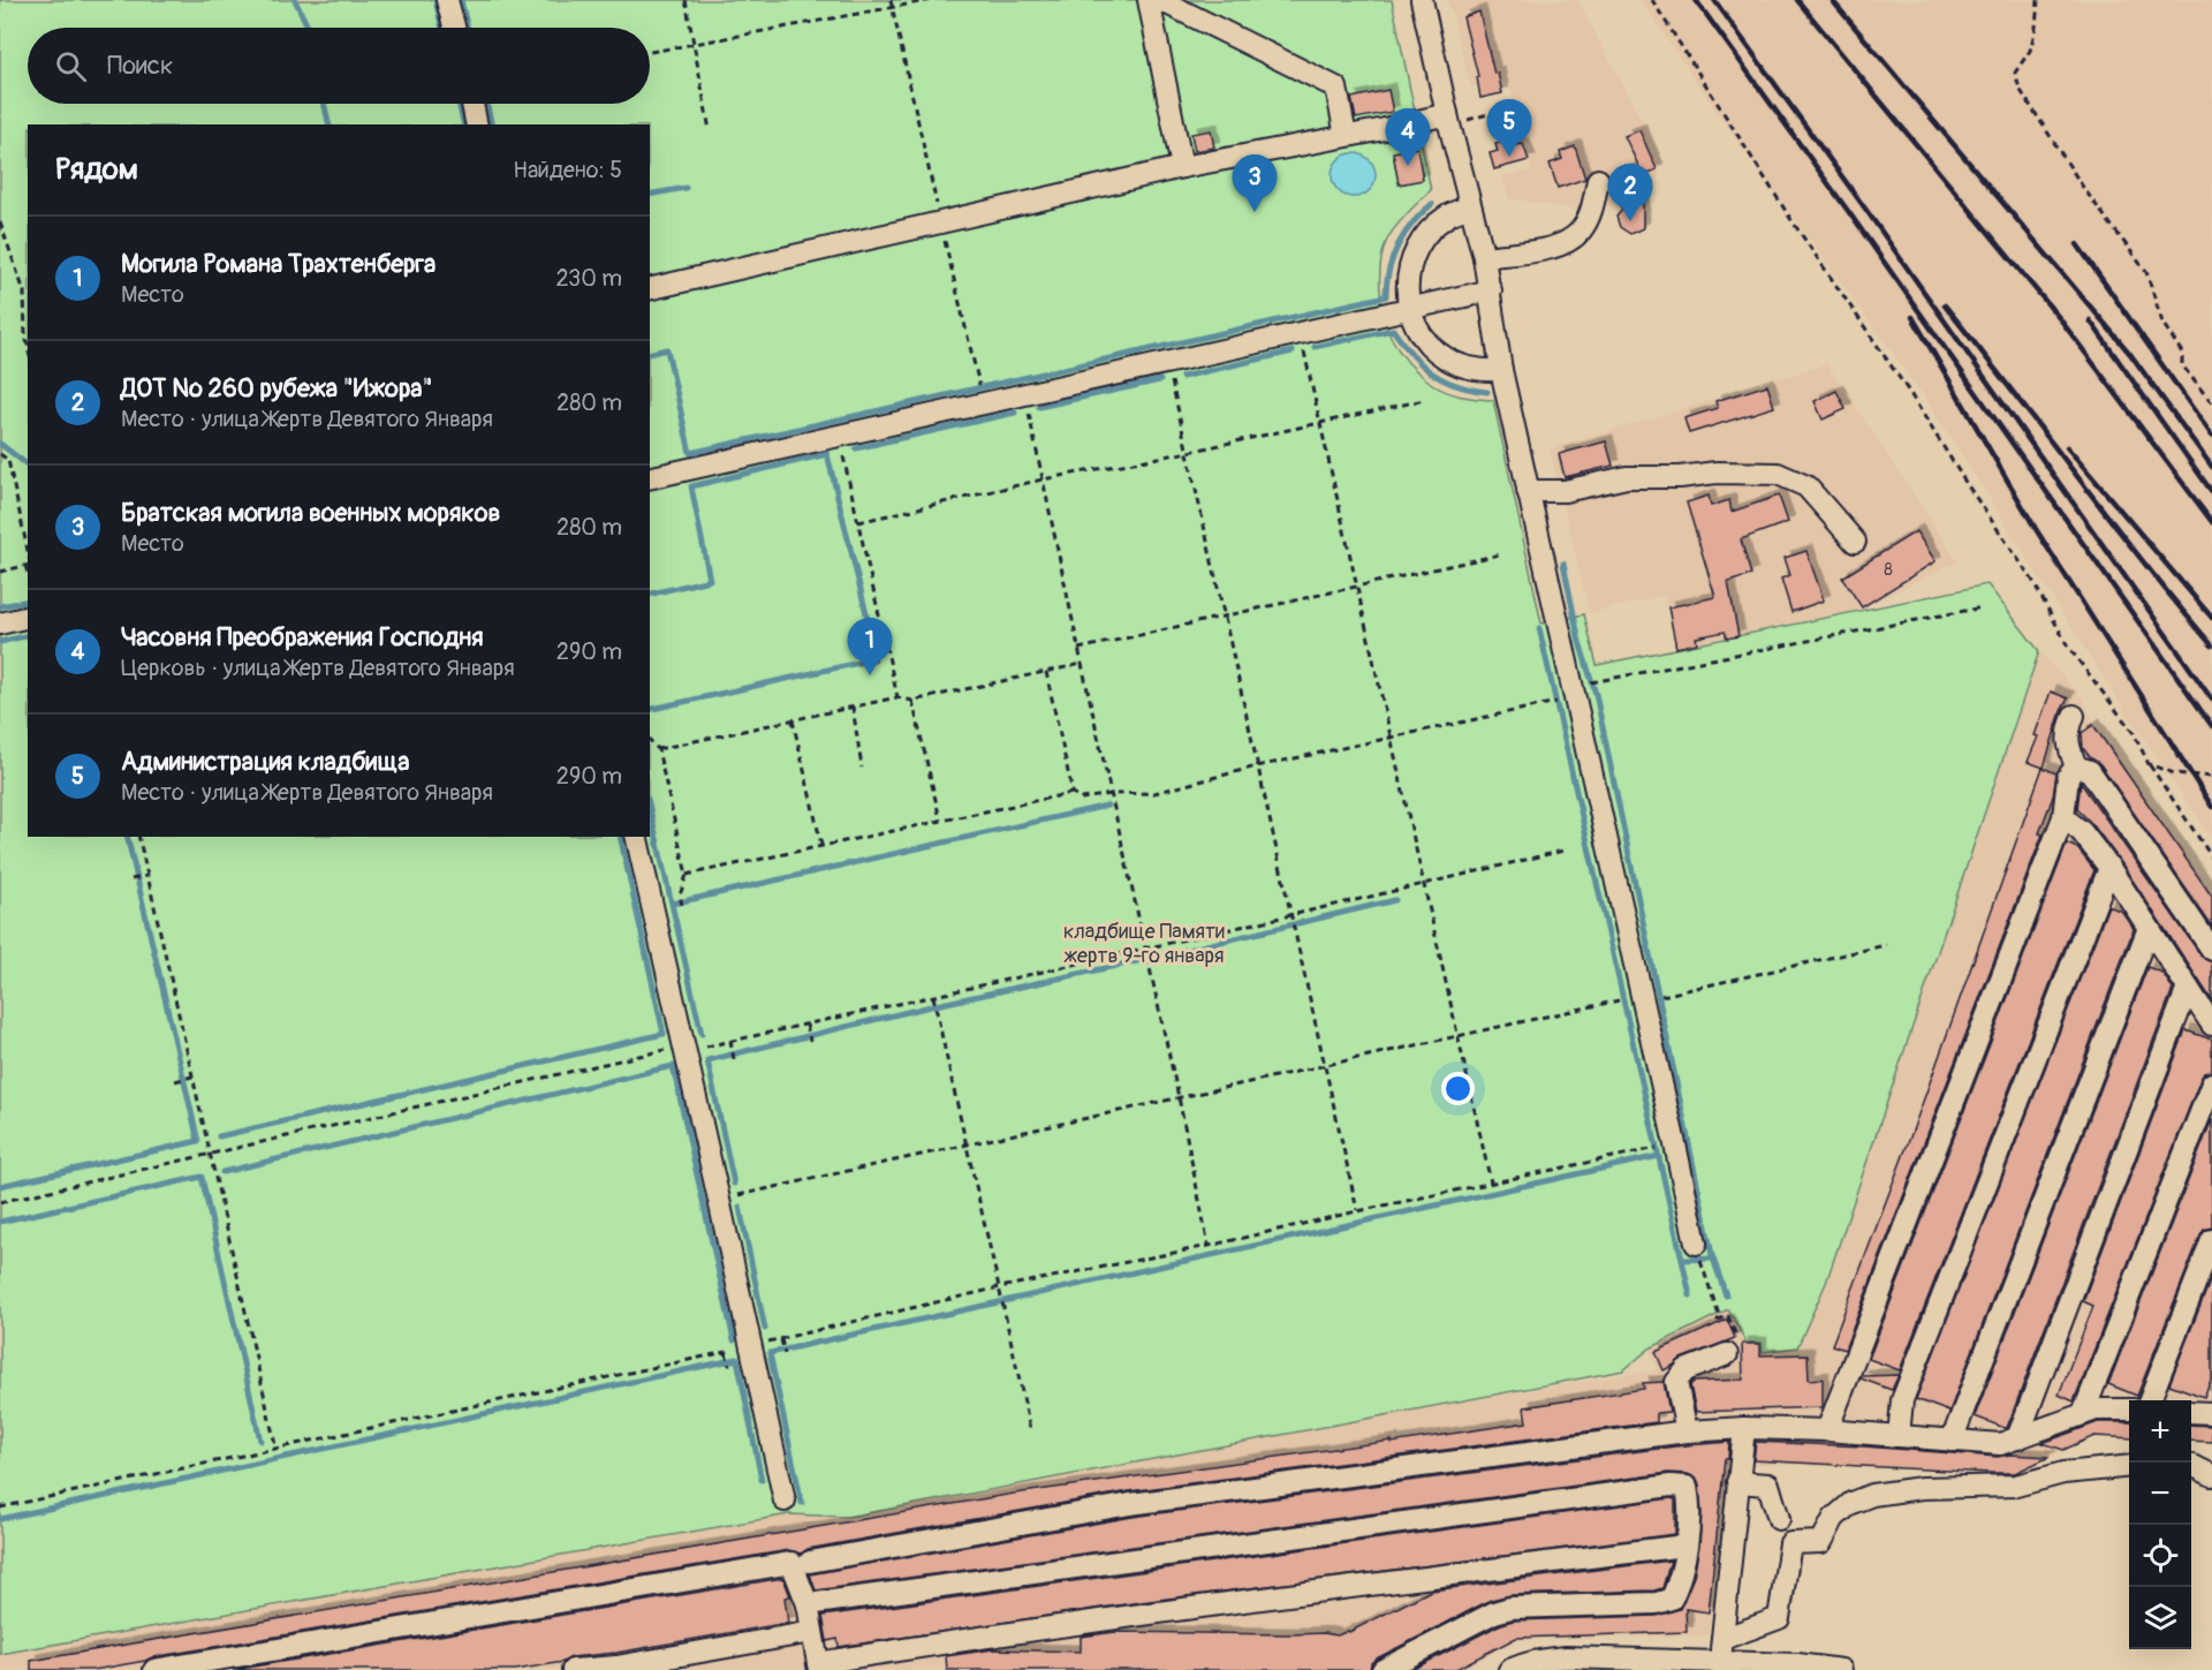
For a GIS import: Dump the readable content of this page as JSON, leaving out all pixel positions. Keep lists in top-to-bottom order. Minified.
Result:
{"parks":["кладбище Памяти жертв 9-го января"],"house_numbers":["8"],"page":{"search":"Поиск","pins":["5","4","3","2","1"],"heading":["Рядом","Найдено: 5"],"list":[{"mark":"1","name":"Могила Романа Трахтенберга","note":"Место","value":"230 m"},{"mark":"2","name":"ДОТ № 260 рубежа \"Ижора\"","note":"Место · улица Жертв Девятого Января","value":"280 m"},{"mark":"3","name":"Братская могила военных моряков","note":"Место","value":"280 m"},{"mark":"4","name":"Часовня Преображения Господня","note":"Церковь · улица Жертв Девятого Января","value":"290 m"},{"mark":"5","name":"Администрация кладбища","note":"Место · улица Жертв Девятого Января","value":"290 m"}],"map_buttons":["+","−"]}}
